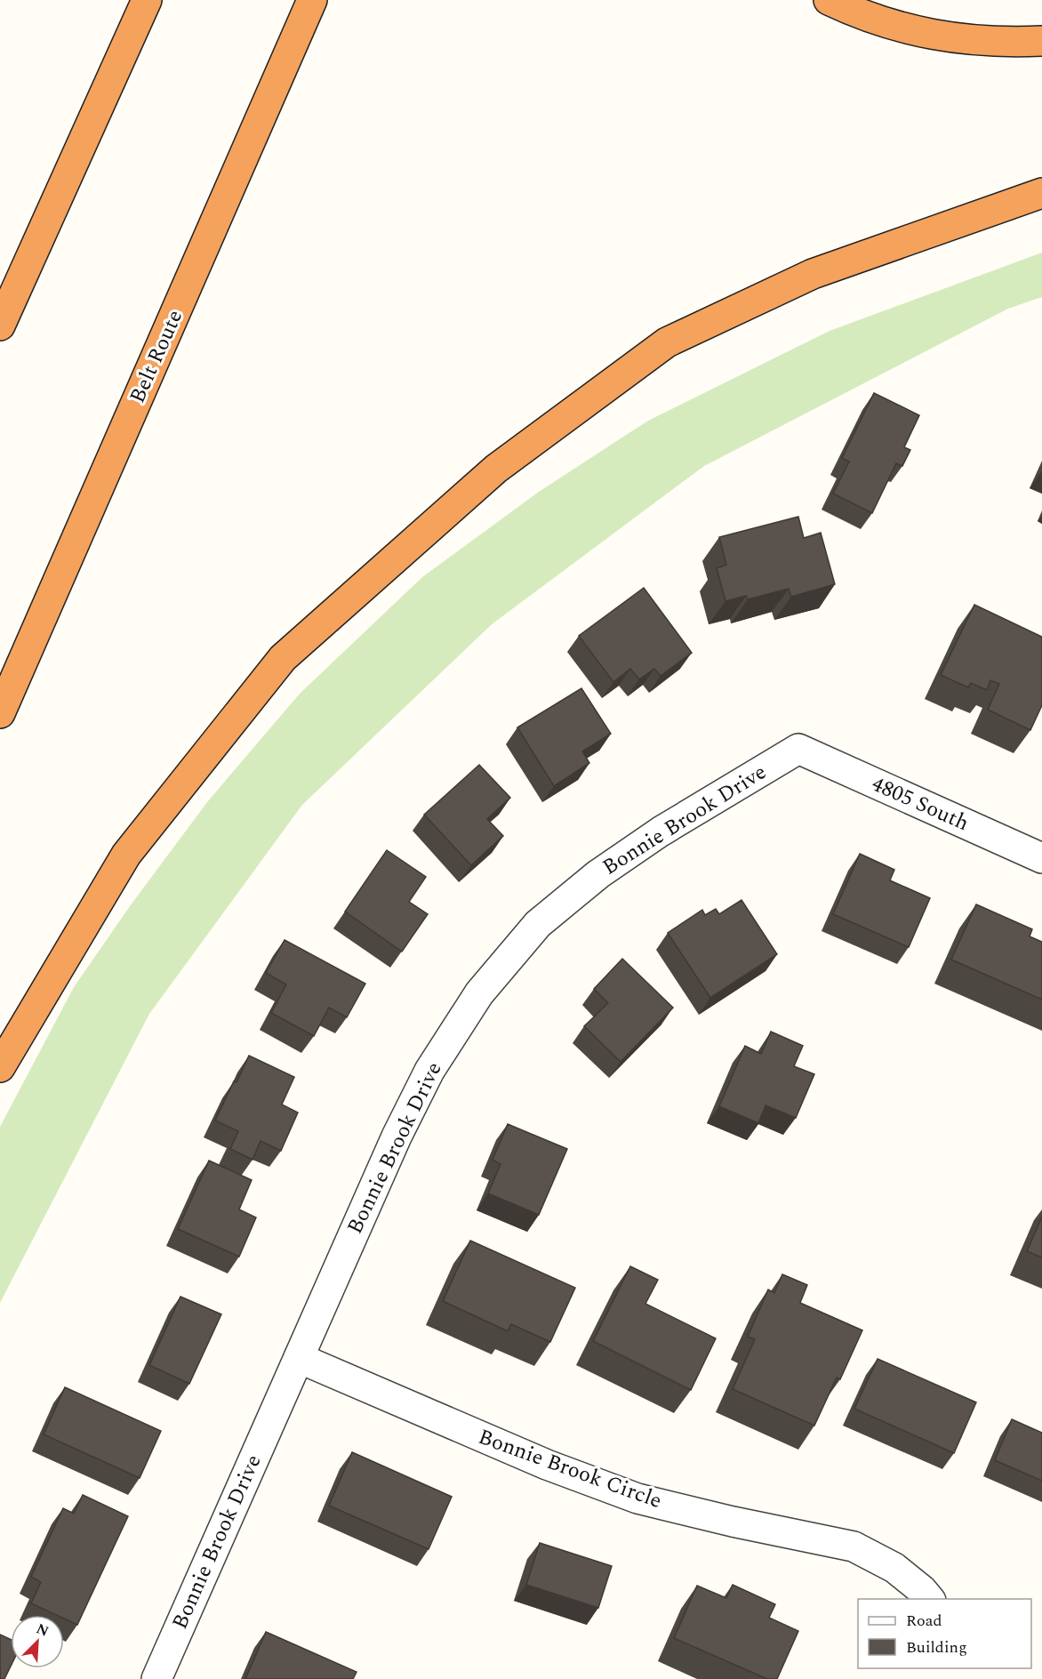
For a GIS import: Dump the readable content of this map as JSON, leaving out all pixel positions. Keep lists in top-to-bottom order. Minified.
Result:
{"streets":{"highway":["Belt Route"],"street":["4805 South","Bonnie Brook Drive","Bonnie Brook Circle"]},"crossings":[["4805 South","Bonnie Brook Drive"],["Bonnie Brook Drive","Bonnie Brook Circle"]],"legend":["Road","Building"],"north":"top right"}
